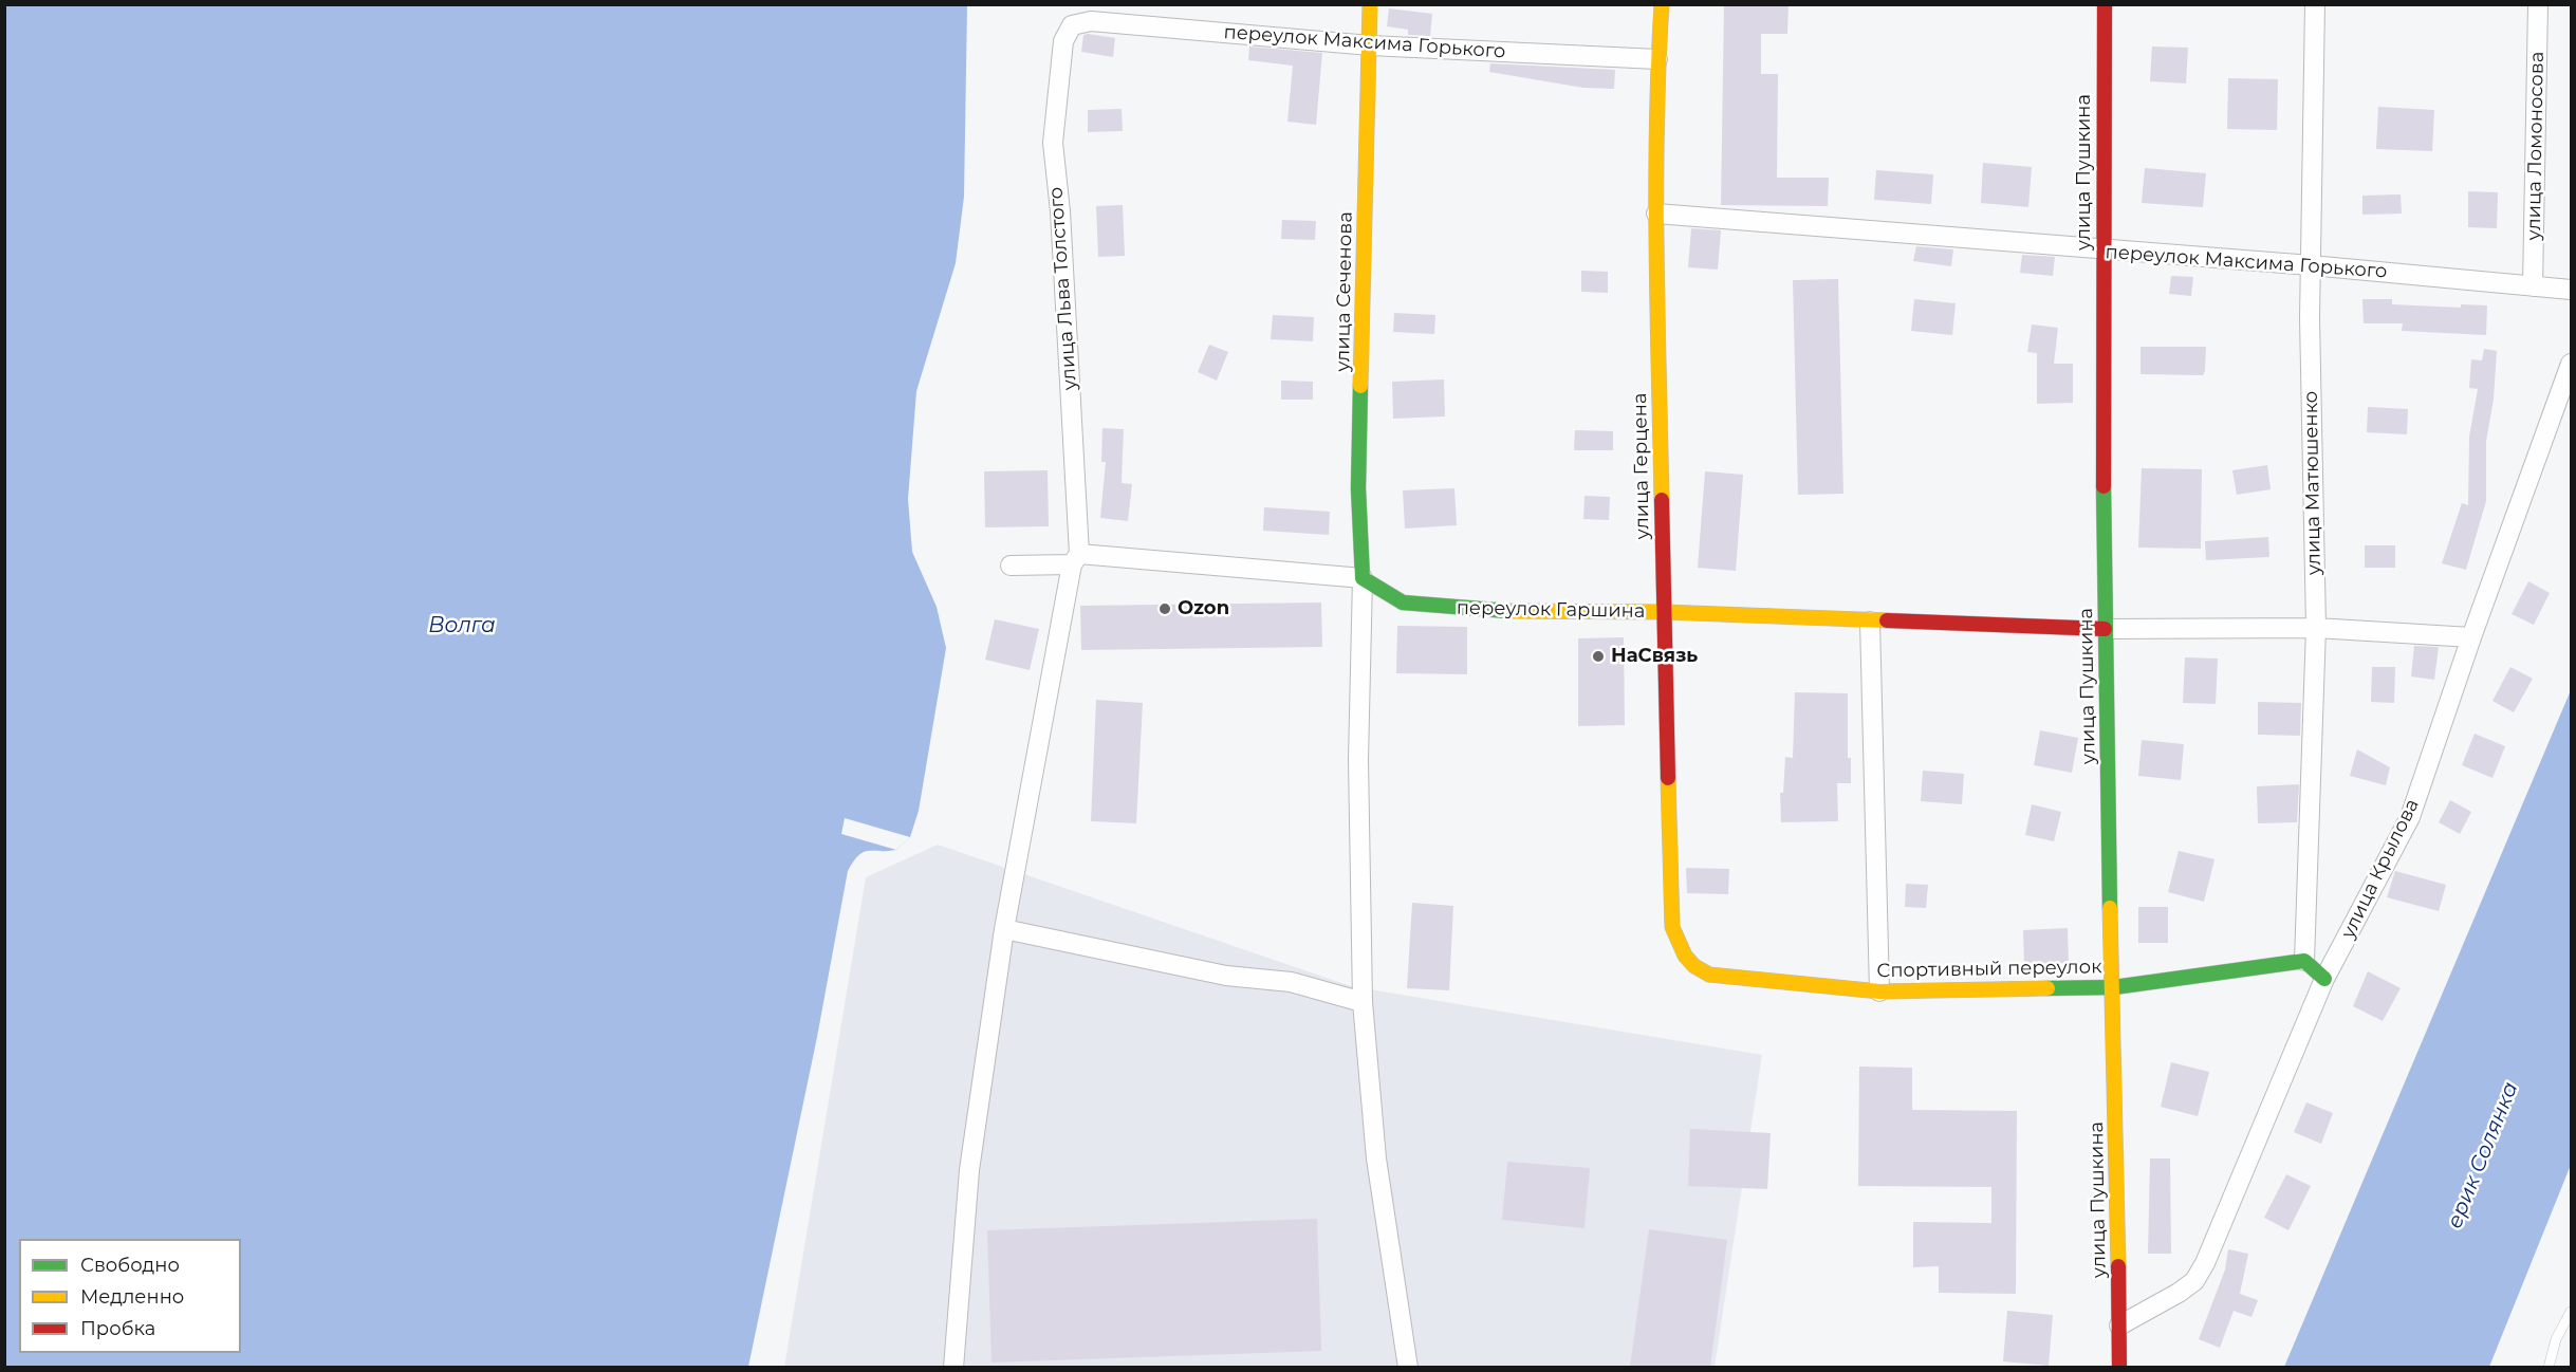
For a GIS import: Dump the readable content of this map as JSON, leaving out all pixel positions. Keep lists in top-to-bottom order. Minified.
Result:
{"streets":{"main road":["улица Пушкина","улица Сеченова","улица Герцена","переулок Гаршина","Спортивный переулок"],"street":["переулок Максима Горького","улица Ломоносова","улица Льва Толстого","улица Матюшенко","улица Крылова"]},"crossings":[["переулок Максима Горького","улица Ломоносова"],["переулок Максима Горького","улица Пушкина"],["переулок Максима Горького","улица Льва Толстого"],["переулок Максима Горького","улица Сеченова"],["переулок Максима Горького","улица Герцена"],["переулок Максима Горького","улица Матюшенко"],["улица Пушкина","переулок Гаршина"],["улица Пушкина","улица Крылова"],["улица Пушкина","Спортивный переулок"],["улица Льва Толстого","переулок Гаршина"],["улица Сеченова","переулок Гаршина"],["улица Герцена","переулок Гаршина"],["улица Герцена","Спортивный переулок"],["улица Матюшенко","Спортивный переулок"]],"water":["Волга","ерик Солянка"],"places":["Ozon","НаСвязь"],"legend":["Свободно","Медленно","Пробка"]}
